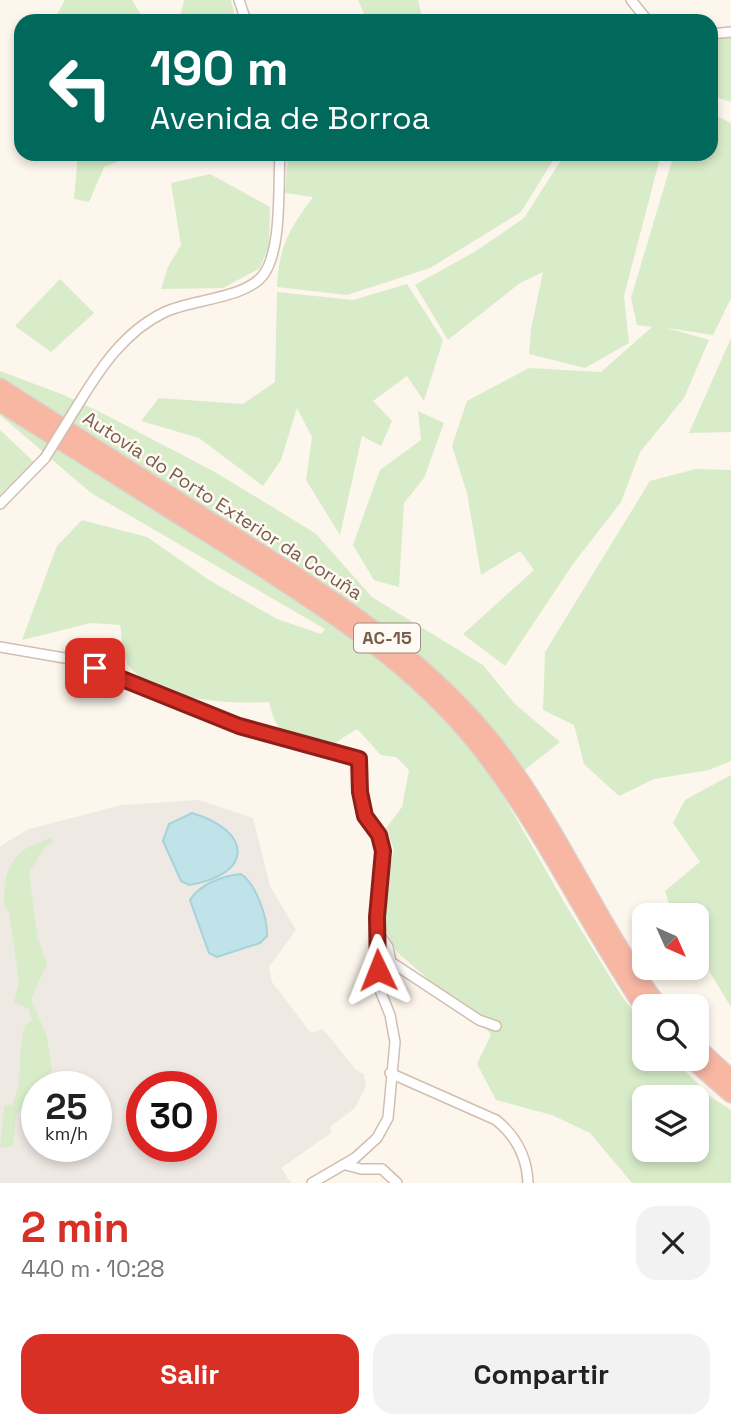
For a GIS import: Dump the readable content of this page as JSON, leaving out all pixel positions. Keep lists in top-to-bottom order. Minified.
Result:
{"streets":{"highway":["Autovía do Porto Exterior da Coruña","AC-15"]},"north":"bottom right","page":{"turn":["190 m","Avenida de Borroa"],"speed":"25 km/h","limit":"30","heading":["2 min","440 m · 10:28"],"buttons":["Salir","Compartir"]}}
